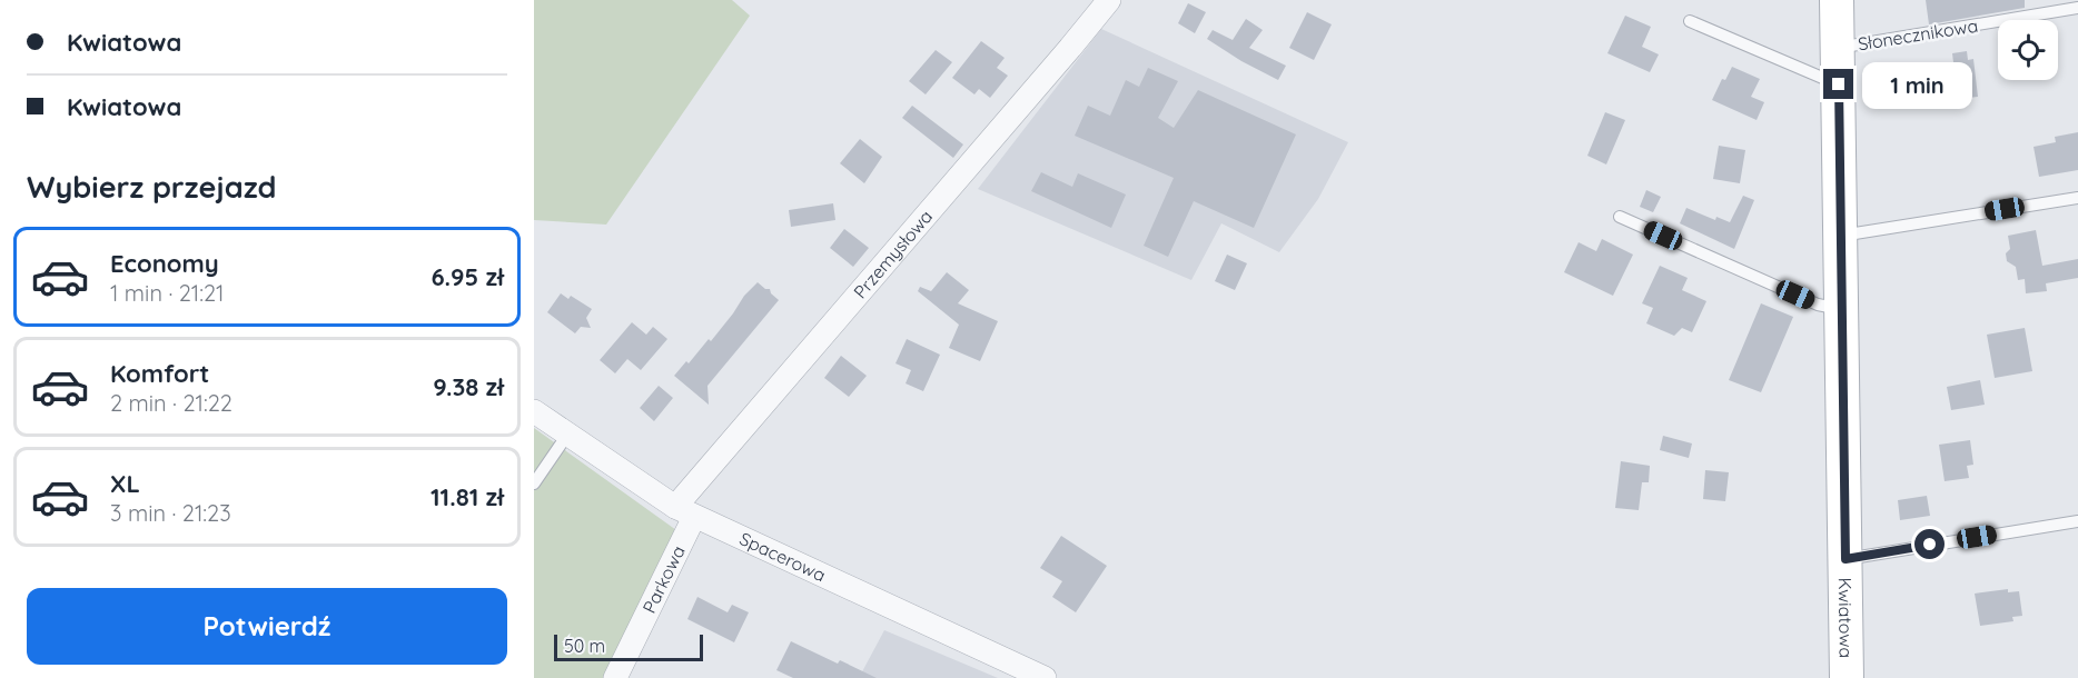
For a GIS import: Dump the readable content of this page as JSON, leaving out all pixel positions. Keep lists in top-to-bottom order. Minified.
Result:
{"streets":{"street":["Przemysłowa","Spacerowa","Parkowa","Kwiatowa"],"lane":["Słonecznikowa"]},"crossings":[["Słonecznikowa","Kwiatowa"],["Przemysłowa","Spacerowa"],["Przemysłowa","Parkowa"],["Spacerowa","Parkowa"]],"scale_bar":"50 m","page":{"banner":["Kwiatowa","Kwiatowa"],"bubble":"1 min","heading":"Wybierz przejazd","list":[{"name":"Economy","note":"1 min · 21:21","value":"6.95 zł"},{"name":"Komfort","note":"2 min · 21:22","value":"9.38 zł"},{"name":"XL","note":"3 min · 21:23","value":"11.81 zł"}],"buttons":"Potwierdź","scale":"50 m"}}
